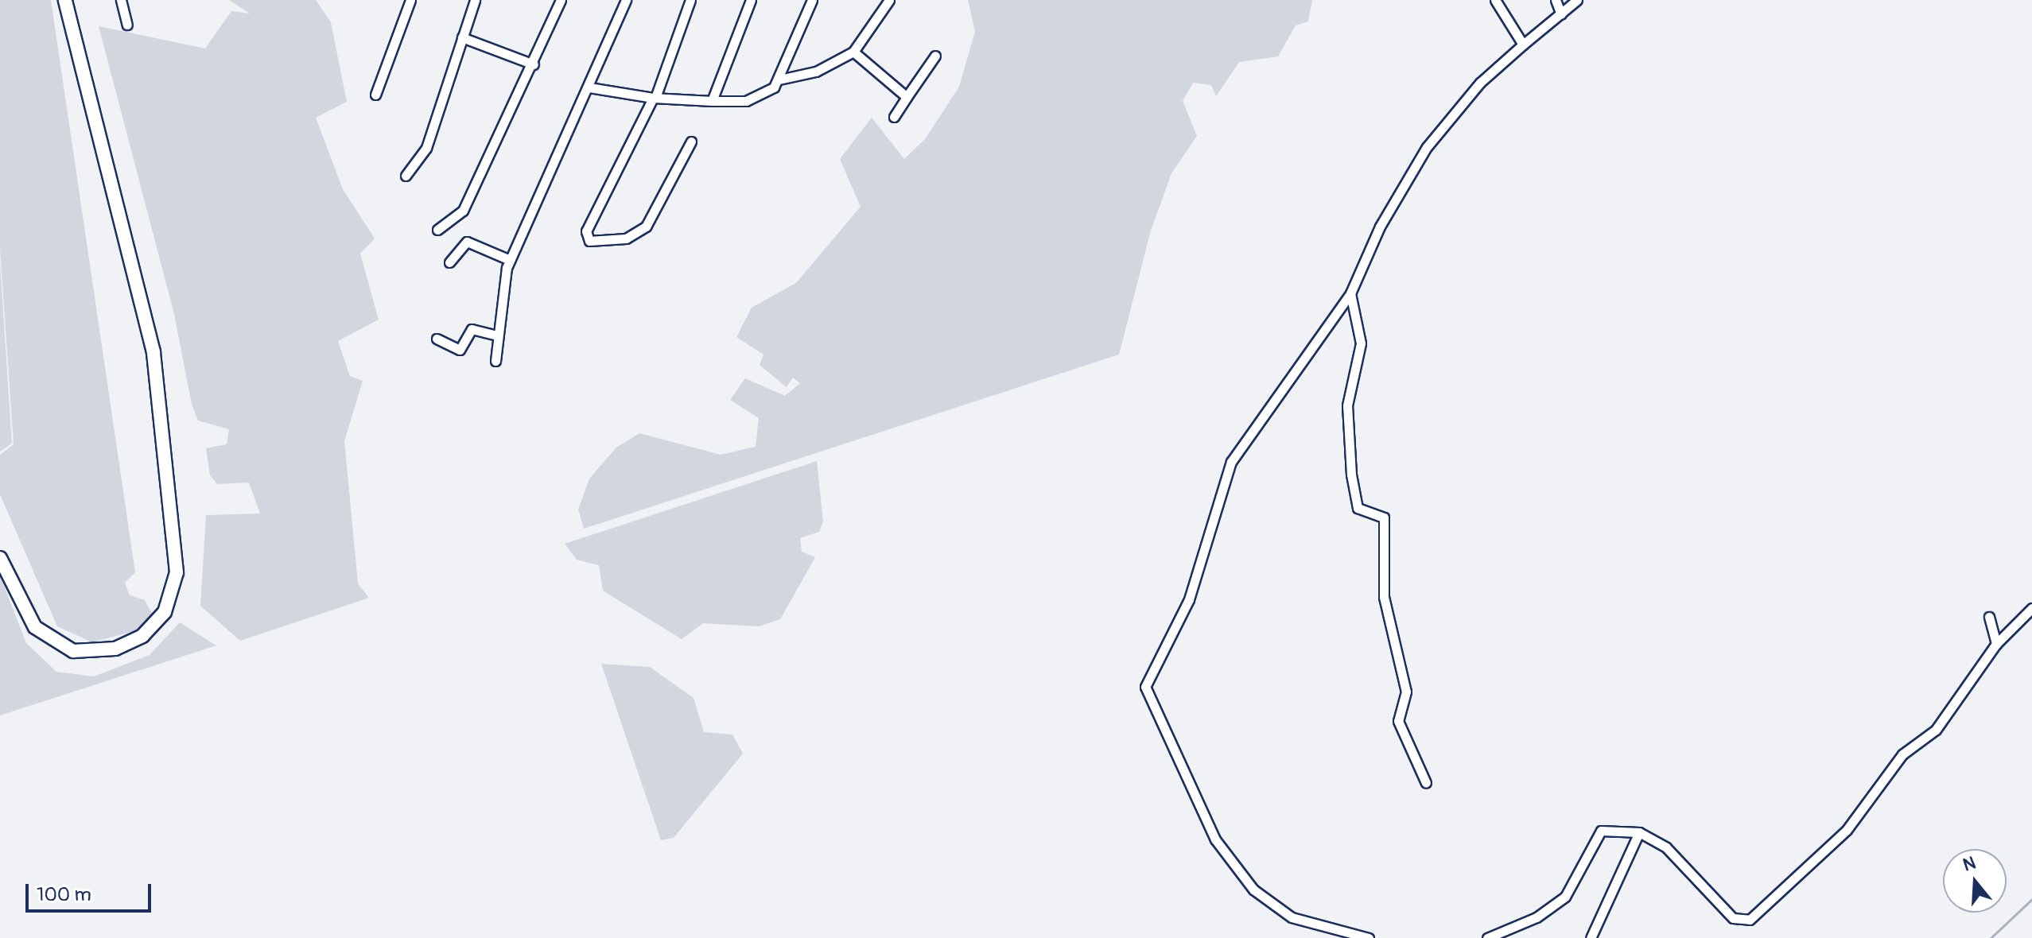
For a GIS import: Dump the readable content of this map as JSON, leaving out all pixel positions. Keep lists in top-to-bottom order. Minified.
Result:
{"scale_bar":"100 m","north":"top"}
